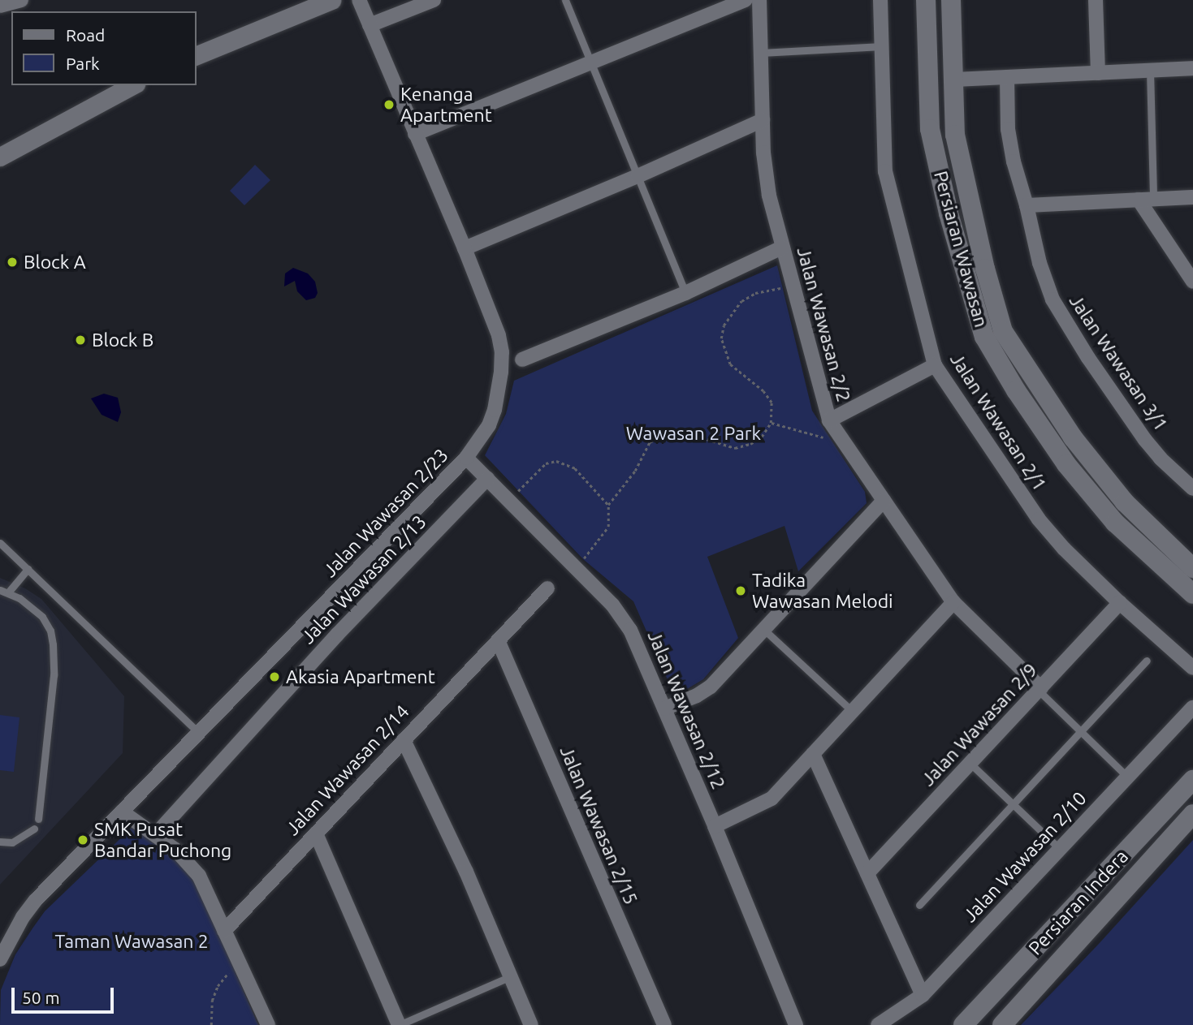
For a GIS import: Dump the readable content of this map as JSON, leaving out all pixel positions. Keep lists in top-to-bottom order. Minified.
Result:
{"streets":{"main road":["Persiaran Wawasan","Persiaran Indera"],"street":["Jalan Wawasan 2/2","Jalan Wawasan 3/1","Jalan Wawasan 2/1","Jalan Wawasan 2/23","Jalan Wawasan 2/13","Jalan Wawasan 2/12","Jalan Wawasan 2/9","Jalan Wawasan 2/14","Jalan Wawasan 2/15","Jalan Wawasan 2/10"]},"crossings":[["Jalan Wawasan 2/2","Jalan Wawasan 2/9"],["Jalan Wawasan 2/1","Jalan Wawasan 2/9"],["Jalan Wawasan 2/23","Jalan Wawasan 2/12"],["Jalan Wawasan 2/13","Jalan Wawasan 2/12"],["Jalan Wawasan 2/14","Jalan Wawasan 2/15"]],"parks":["Wawasan 2 Park","Taman Wawasan 2"],"places":["Kenanga Apartment","Block A","Block B","Tadika Wawasan Melodi","Akasia Apartment","SMK Pusat Bandar Puchong"],"legend":["Road","Park"],"scale_bar":"50 m"}
